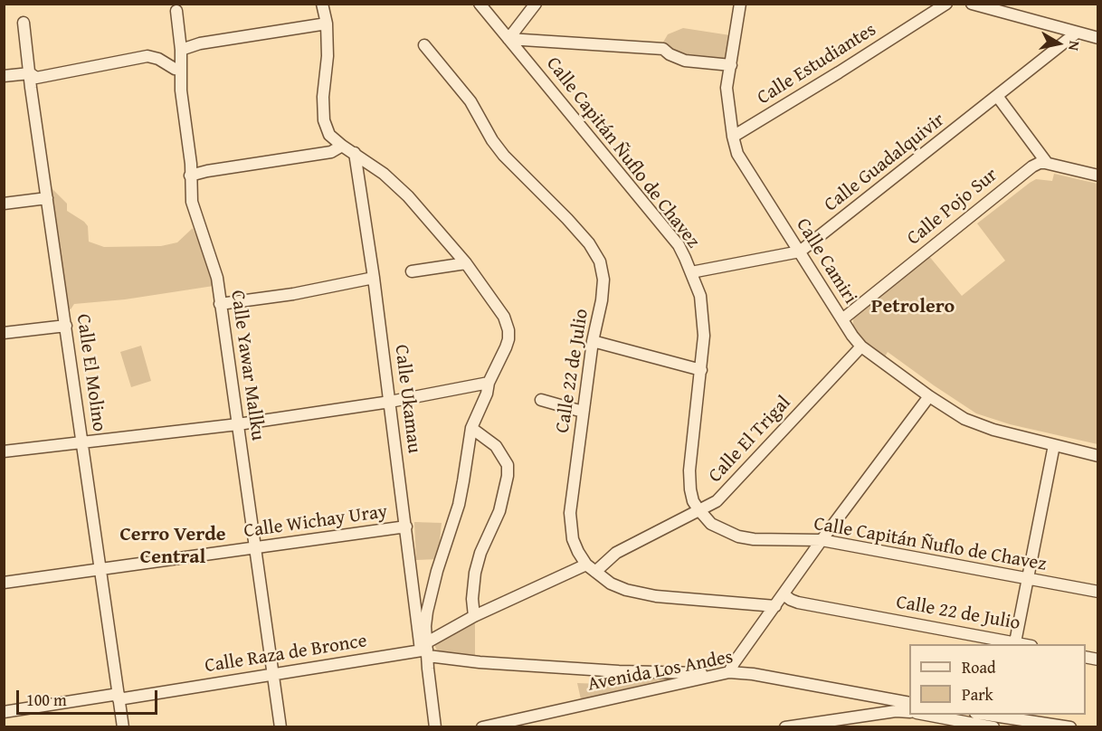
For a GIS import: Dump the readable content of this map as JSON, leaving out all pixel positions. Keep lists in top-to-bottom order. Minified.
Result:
{"streets":{"street":["Calle Estudiantes","Calle Capitán Ñuflo de Chavez","Calle Guadalquivir","Calle Pojo Sur","Calle Camiri","Calle Yawar Mallku","Calle 22 de Julio","Calle El Molino","Calle Ukamau","Calle El Trigal","Calle Wichay Uray","Calle Raza de Bronce","Avenida Los Andes"]},"crossings":[["Calle Estudiantes","Calle Camiri"],["Calle Capitán Ñuflo de Chavez","Calle Guadalquivir"],["Calle Capitán Ñuflo de Chavez","Calle El Trigal"],["Calle Guadalquivir","Calle Camiri"],["Calle Pojo Sur","Calle Camiri"],["Calle Camiri","Calle El Trigal"],["Calle Yawar Mallku","Calle Wichay Uray"],["Calle Yawar Mallku","Calle Raza de Bronce"],["Calle 22 de Julio","Calle El Trigal"],["Calle El Molino","Calle Wichay Uray"],["Calle El Molino","Calle Raza de Bronce"],["Calle Ukamau","Calle Wichay Uray"],["Calle Ukamau","Calle Raza de Bronce"],["Calle Raza de Bronce","Avenida Los Andes"]],"districts":["Petrolero","Cerro Verde Central"],"legend":["Road","Park"],"scale_bar":"100 m","north":"right"}
